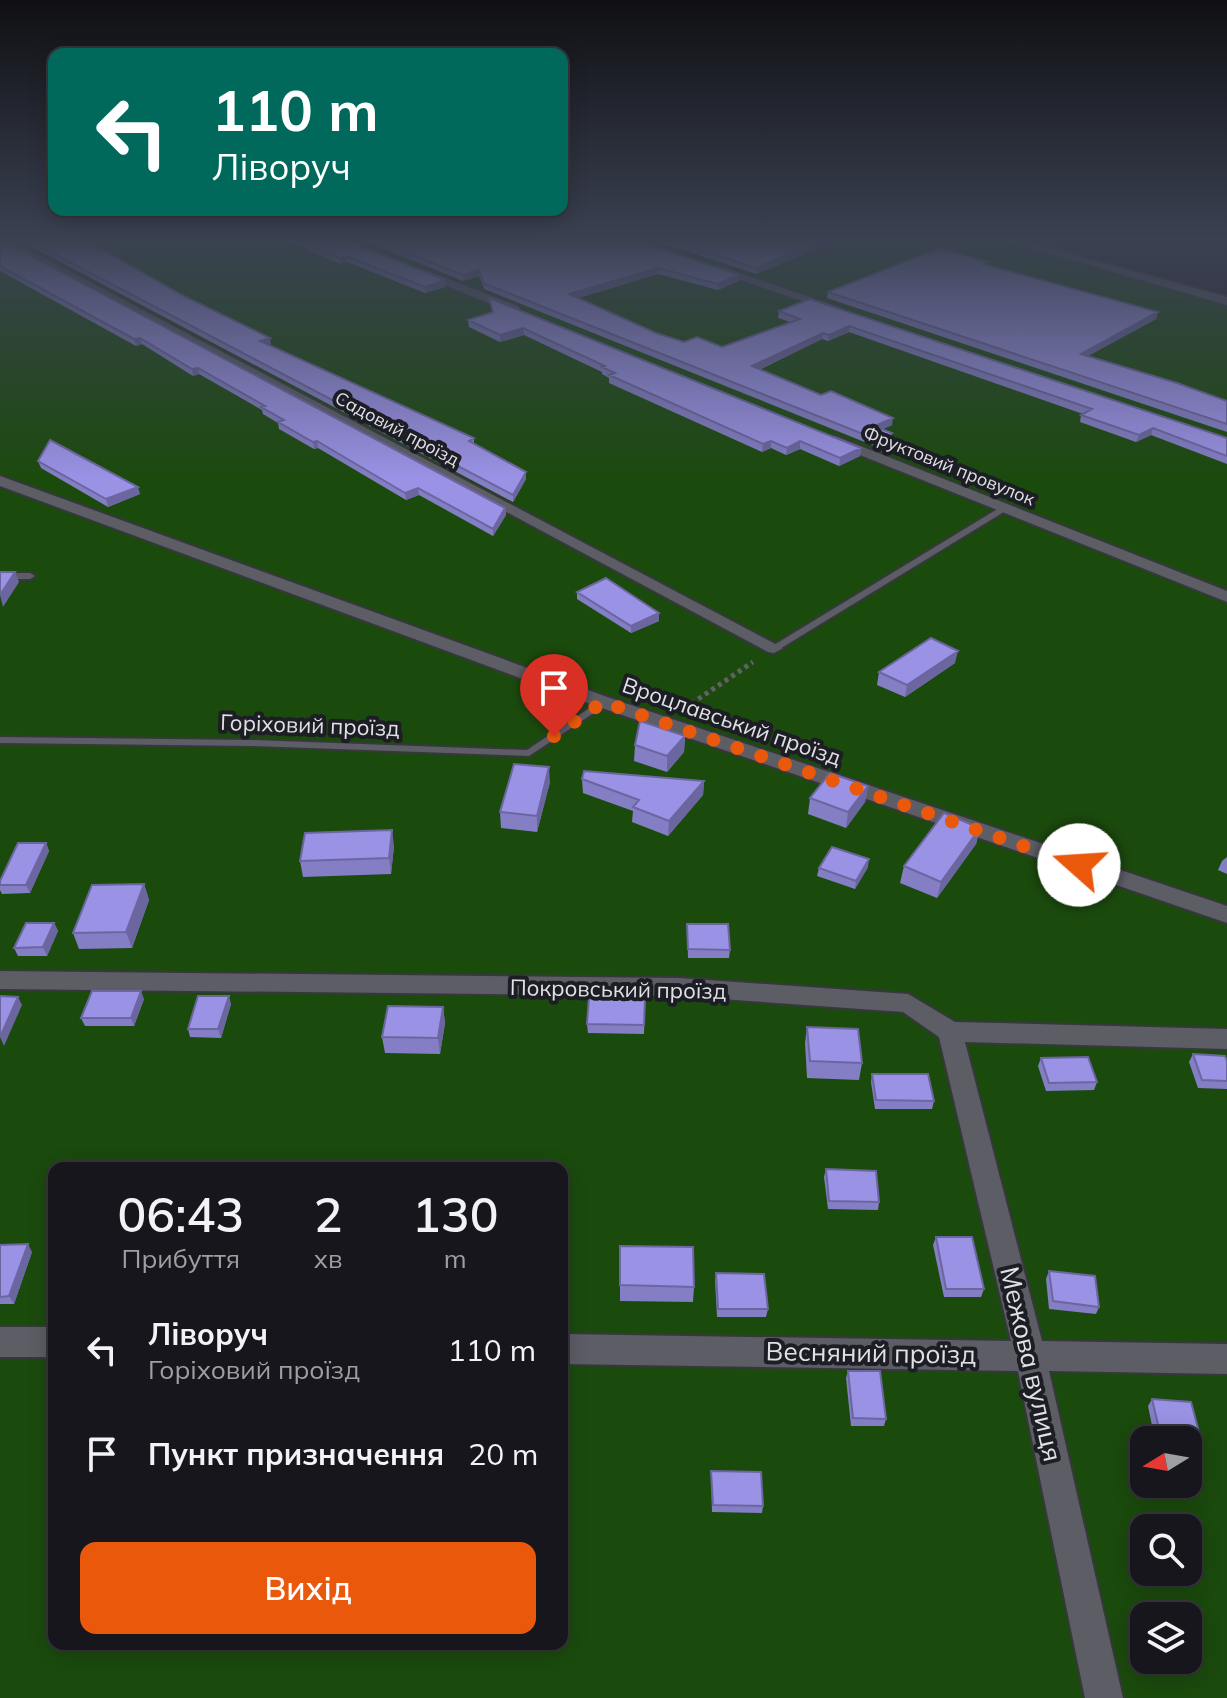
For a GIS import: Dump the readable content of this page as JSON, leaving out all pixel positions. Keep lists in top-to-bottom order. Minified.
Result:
{"streets":{"street":["Садовий проїзд","Фруктовий провулок","Вроцлавський проїзд","Покровський проїзд","Весняний проїзд","Межова вулиця"],"lane":["Горіховий проїзд"]},"crossings":[["Вроцлавський проїзд","Горіховий проїзд"],["Покровський проїзд","Межова вулиця"],["Весняний проїзд","Межова вулиця"]],"north":"left","page":{"turn":["110 m","Ліворуч"],"eta":["06:43","Прибуття","2","хв","130","m"],"list":[{"name":"Ліворуч","note":"Горіховий проїзд","value":"110 m"},{"name":"Пункт призначення","value":"20 m"}],"buttons":"Вихід"}}
